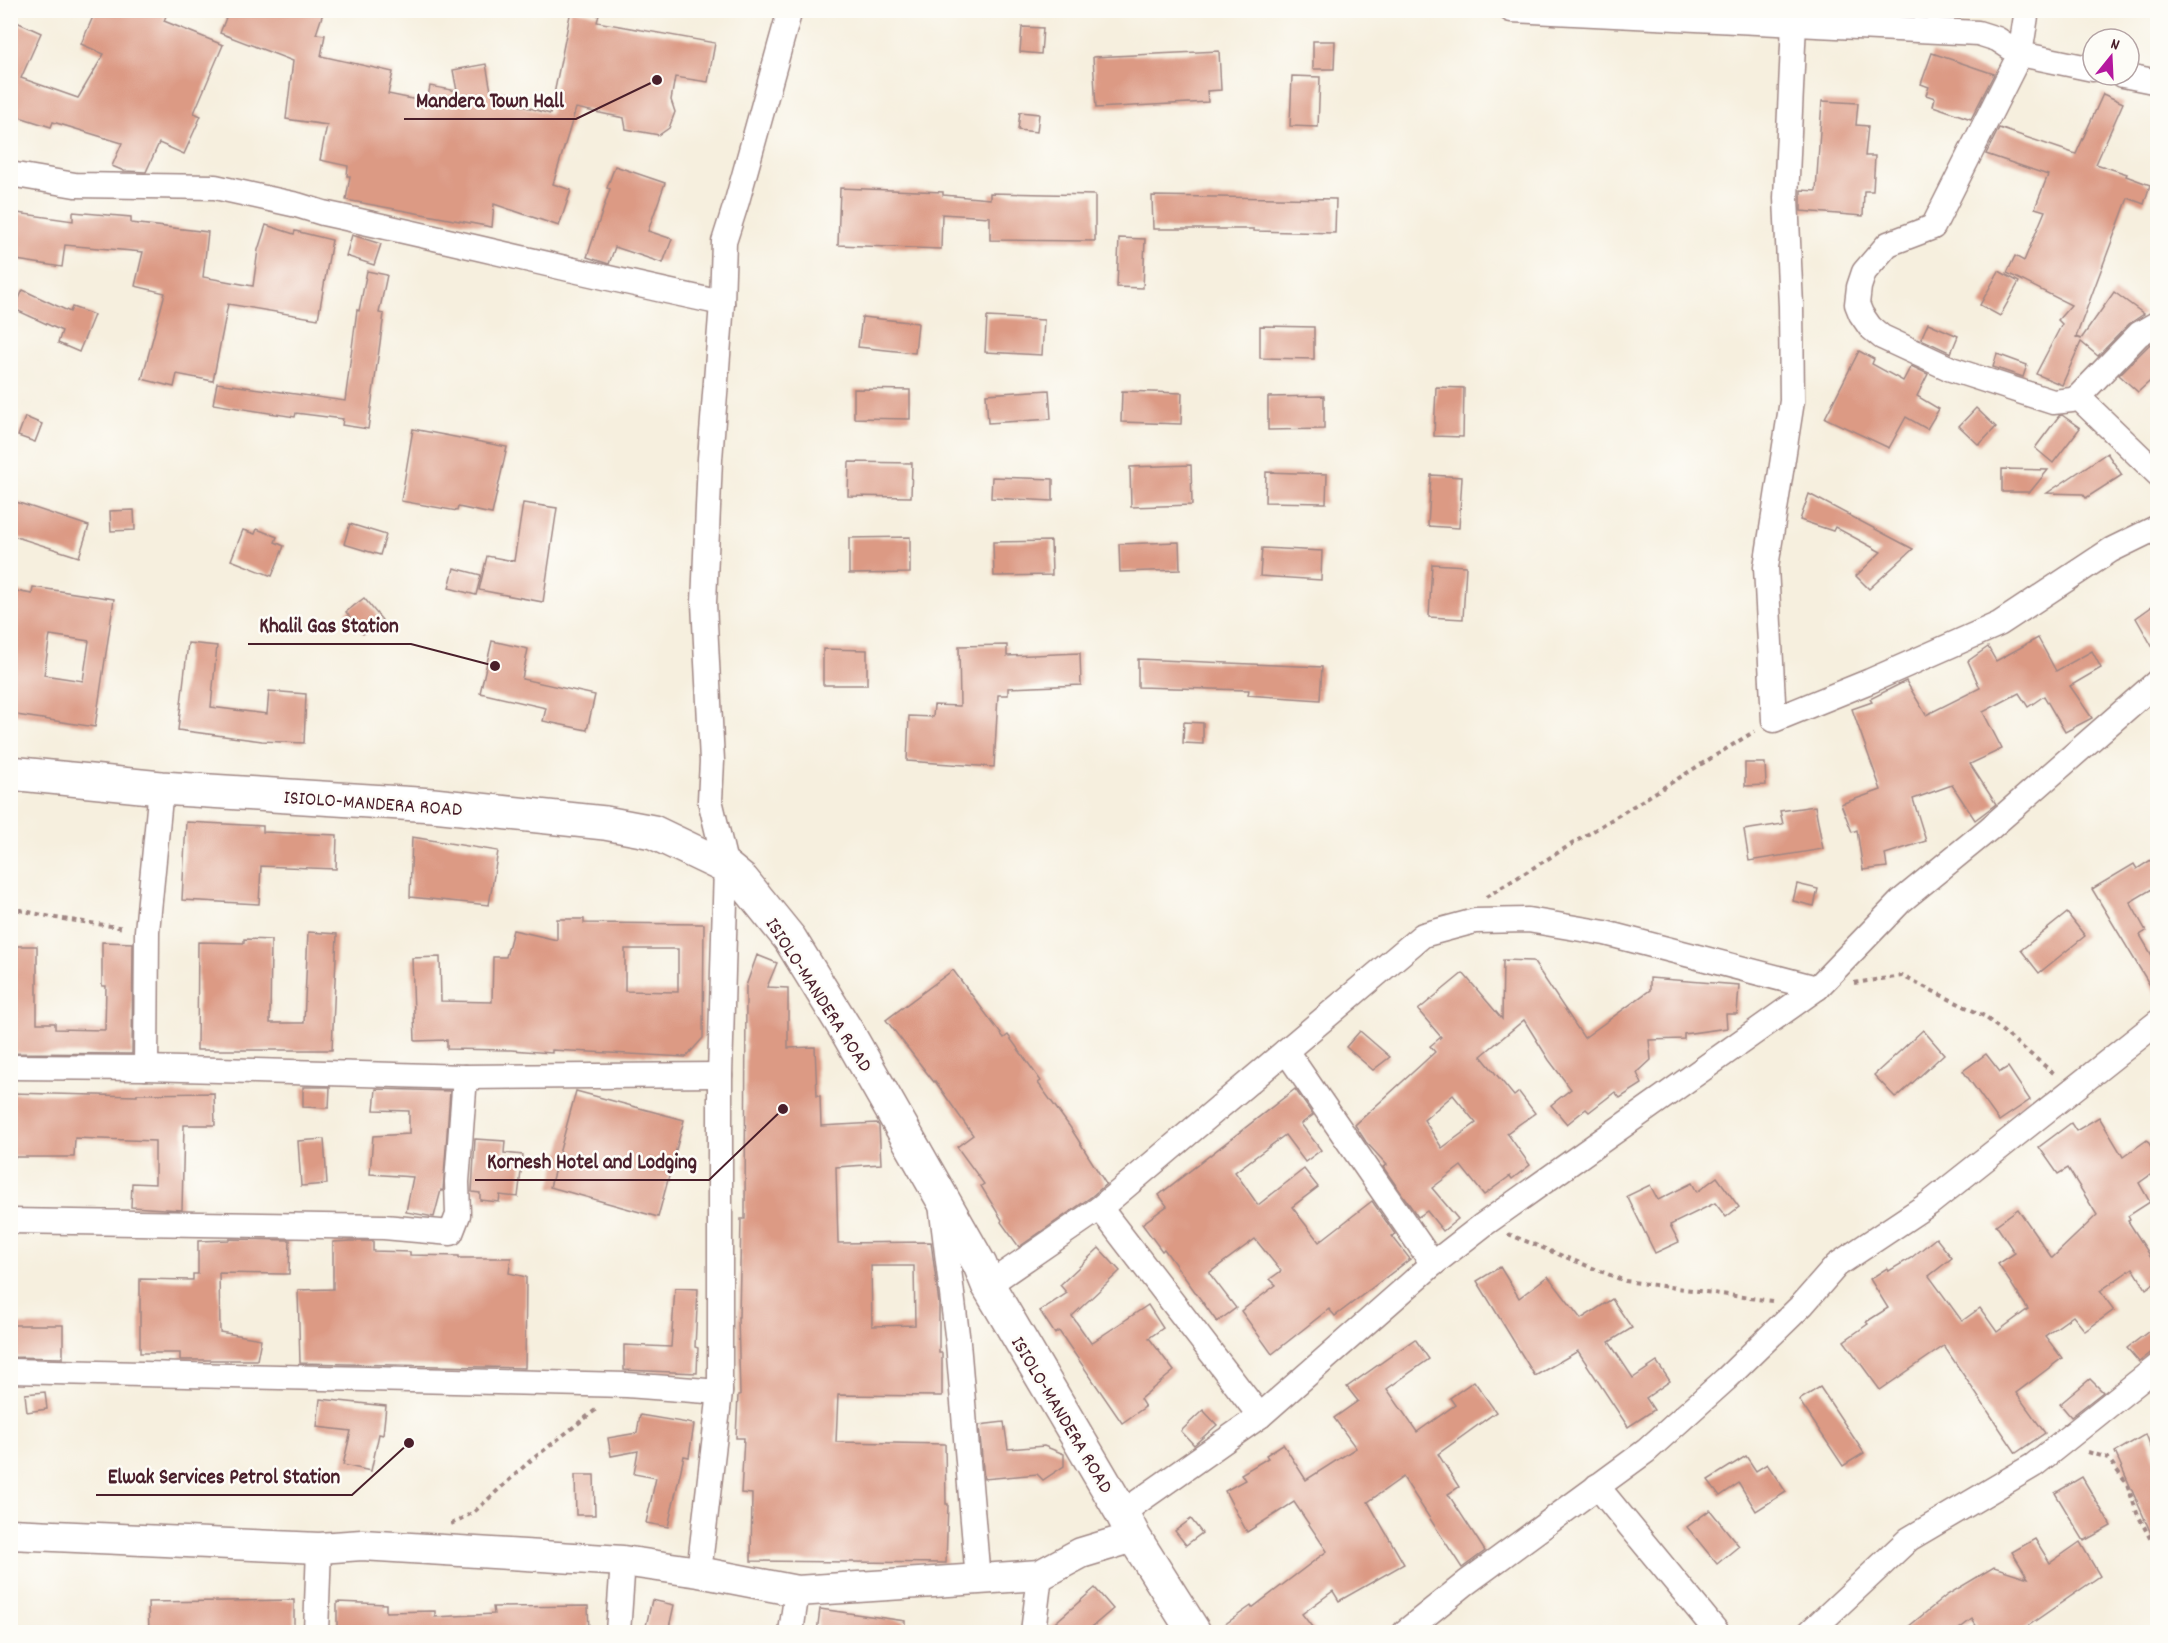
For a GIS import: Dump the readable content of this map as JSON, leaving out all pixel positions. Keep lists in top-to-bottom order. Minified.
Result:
{"streets":{"highway":["ISIOLO-MANDERA ROAD"]},"places":["Mandera Town Hall","Khalil Gas Station","Kornesh Hotel and Lodging","Elwak Services Petrol Station"],"north":"top"}
